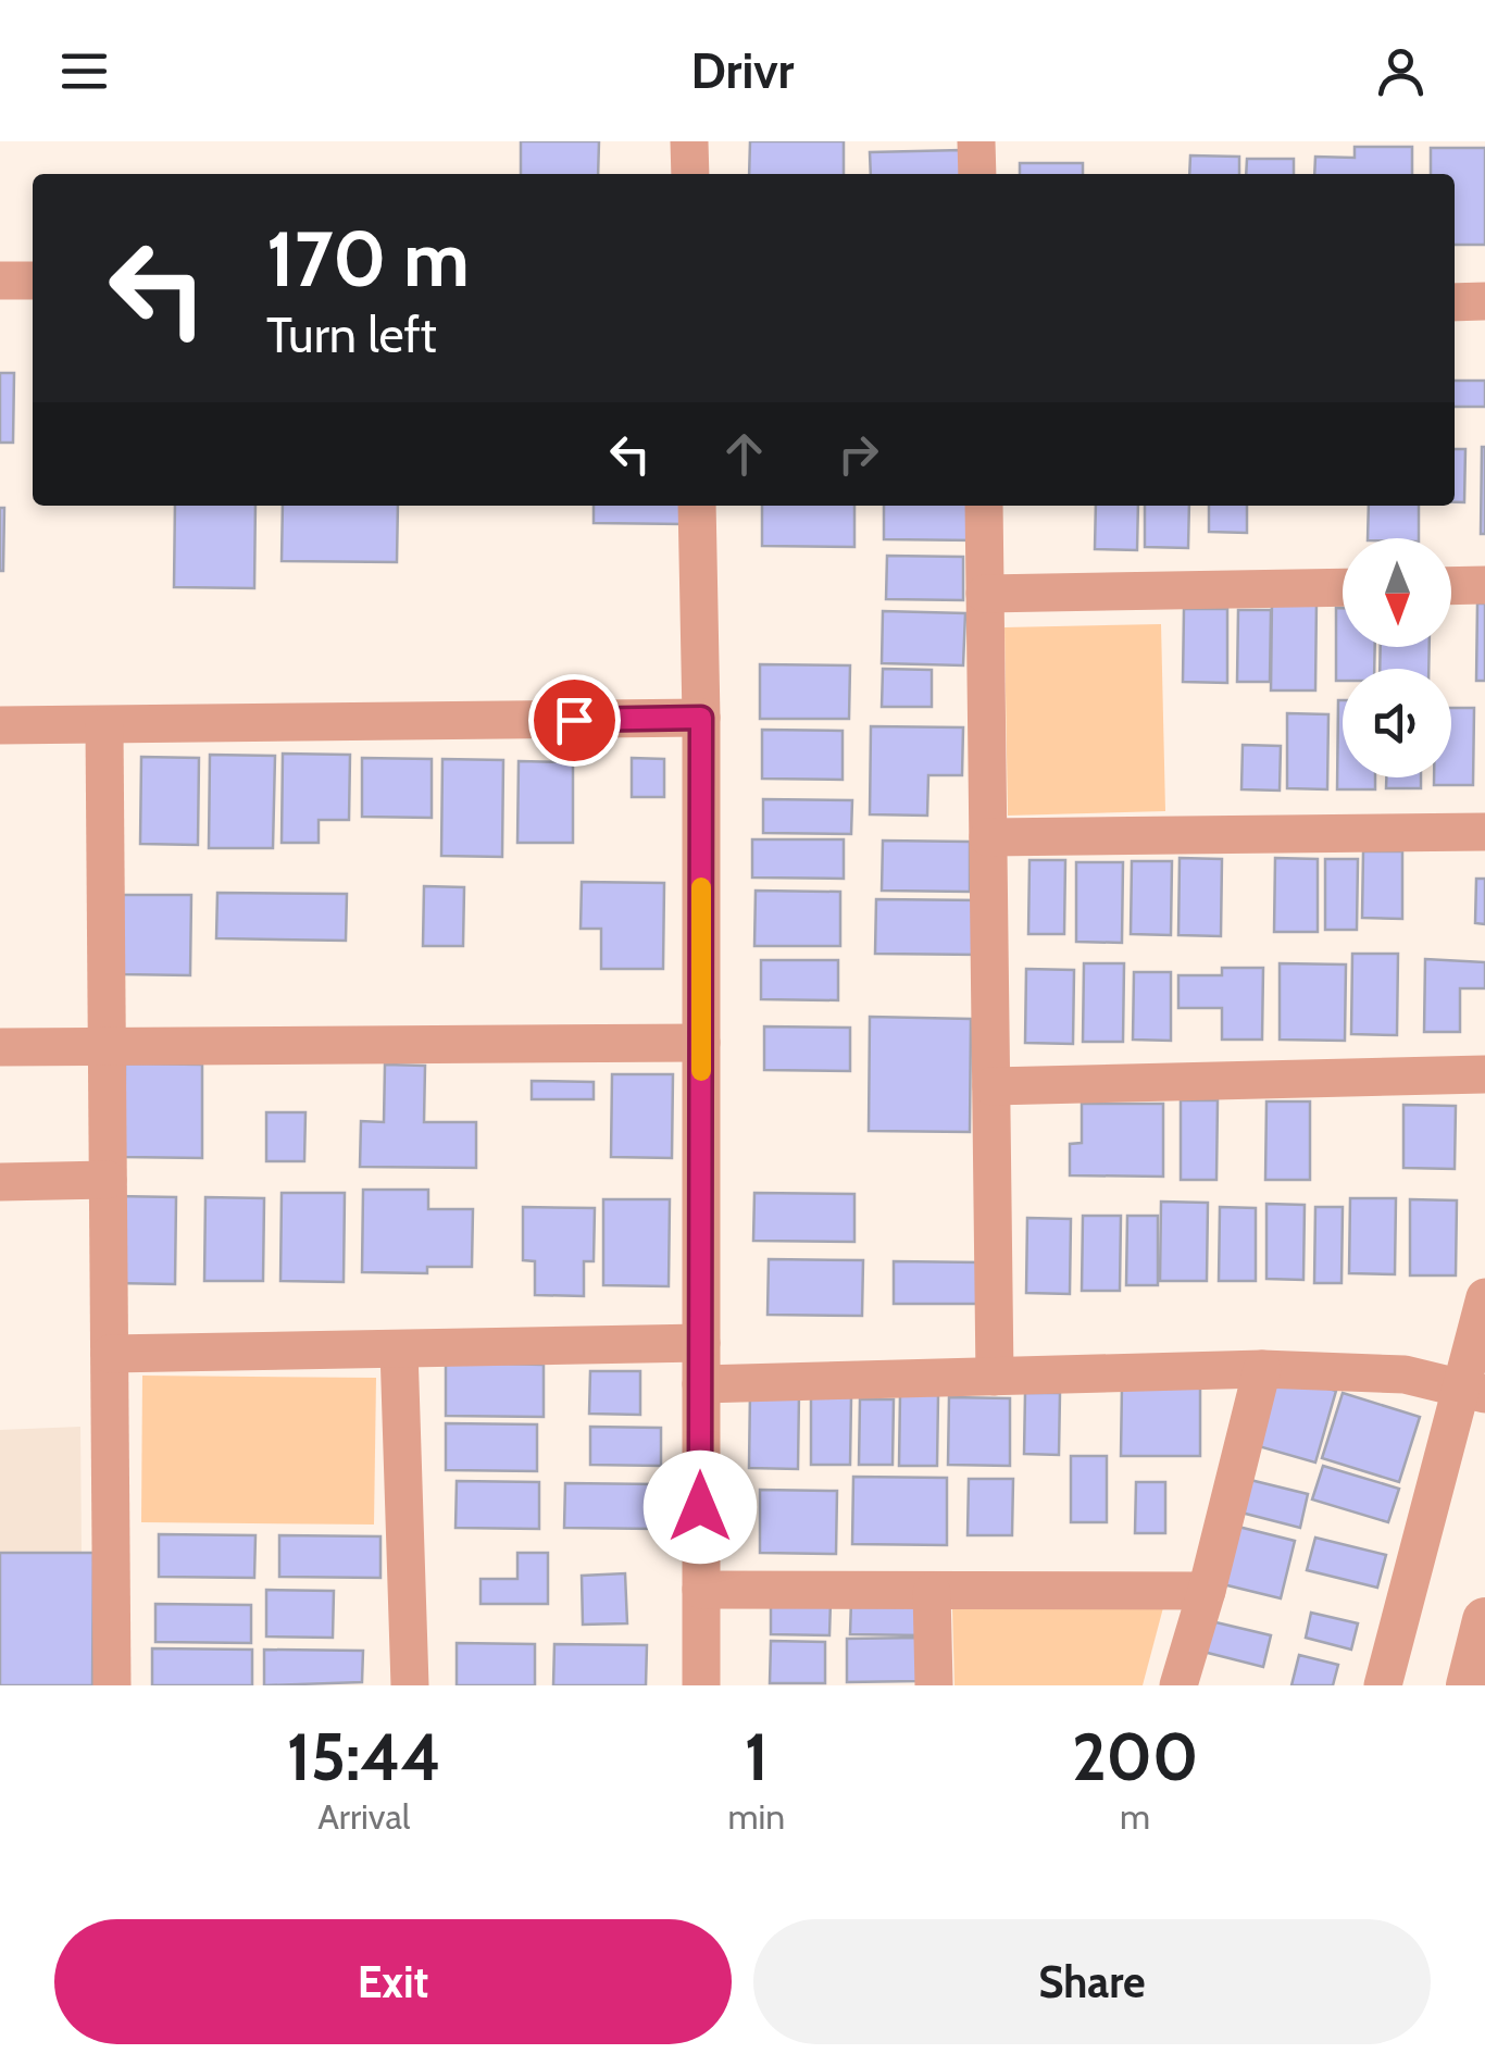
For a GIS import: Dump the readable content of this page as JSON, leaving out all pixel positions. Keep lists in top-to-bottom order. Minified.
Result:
{"north":"bottom","page":{"header":"Drivr","turn":["170 m","Turn left"],"eta":["15:44","Arrival","1","min","200","m"],"buttons":["Exit","Share"]}}
